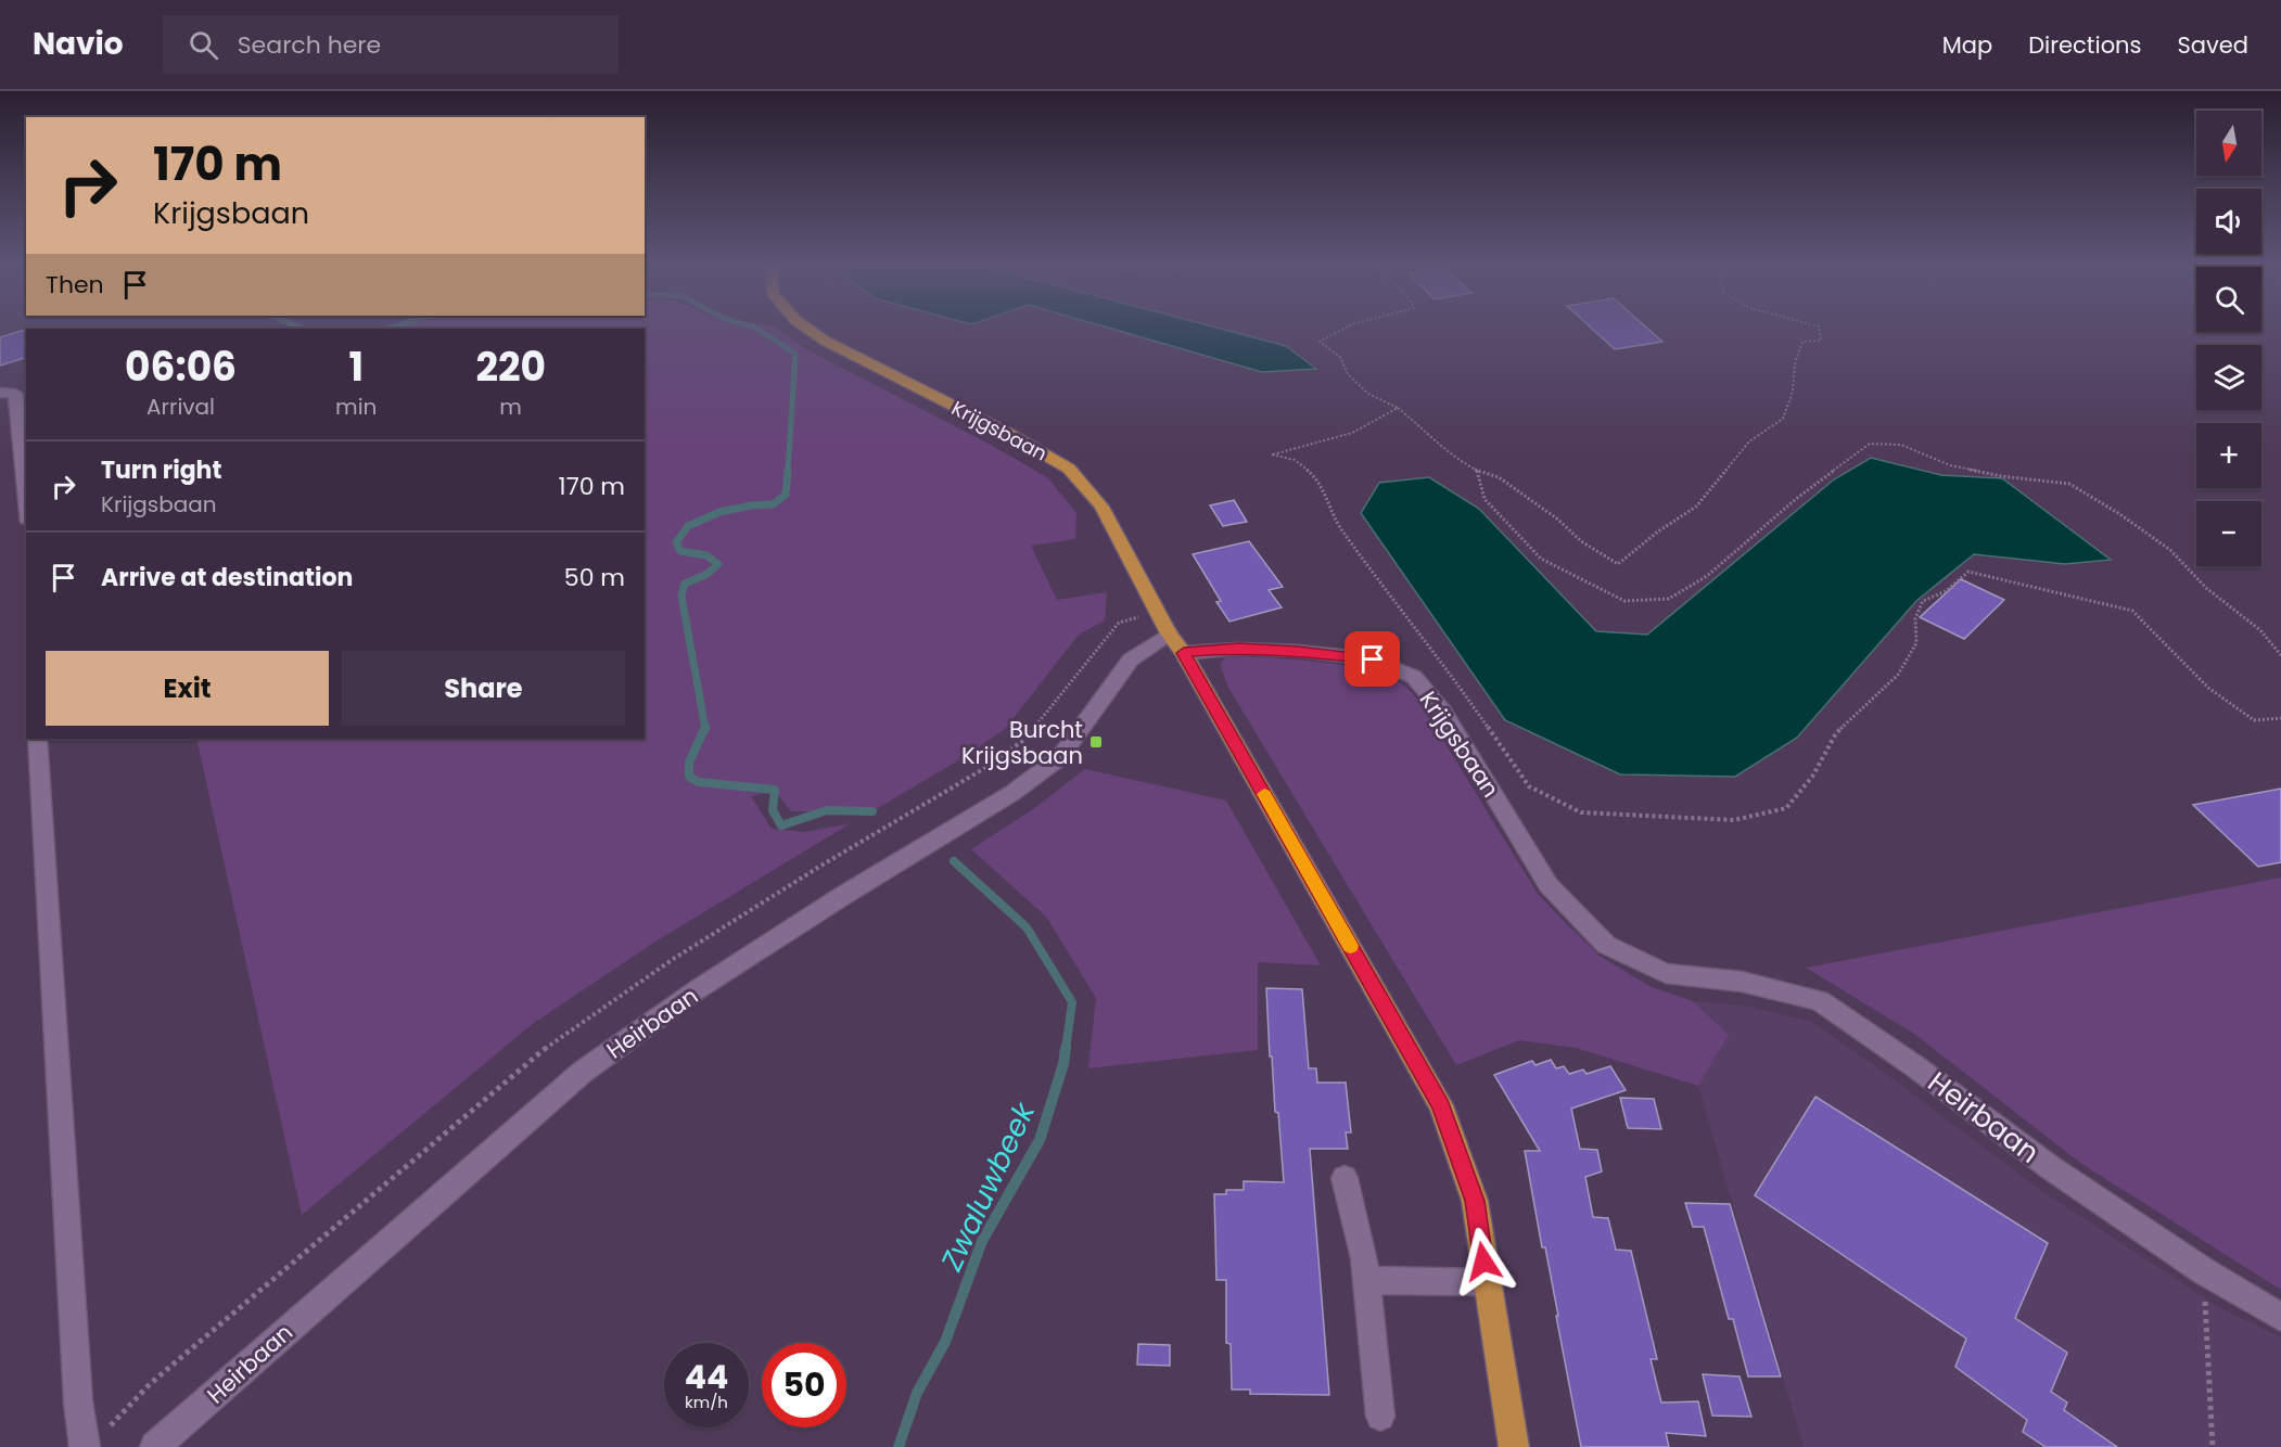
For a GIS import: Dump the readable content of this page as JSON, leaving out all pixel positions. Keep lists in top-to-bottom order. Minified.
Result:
{"streets":{"main road":["Krijgsbaan"],"street":["Heirbaan"]},"crossings":[["Krijgsbaan","Heirbaan"]],"water":["Zwaluwbeek"],"places":{"transit":["Burcht Krijgsbaan"]},"north":"bottom","page":{"header":"Navio","search":"Search here","nav":["Map","Directions","Saved"],"map_buttons":["+","−"],"turn":["170 m","Krijgsbaan"],"then":"Then","eta":["06:06","Arrival","1","min","220","m"],"list":[{"name":"Turn right","note":"Krijgsbaan","value":"170 m"},{"name":"Arrive at destination","value":"50 m"}],"buttons":["Exit","Share"],"speed":"44 km/h","limit":"50"}}
